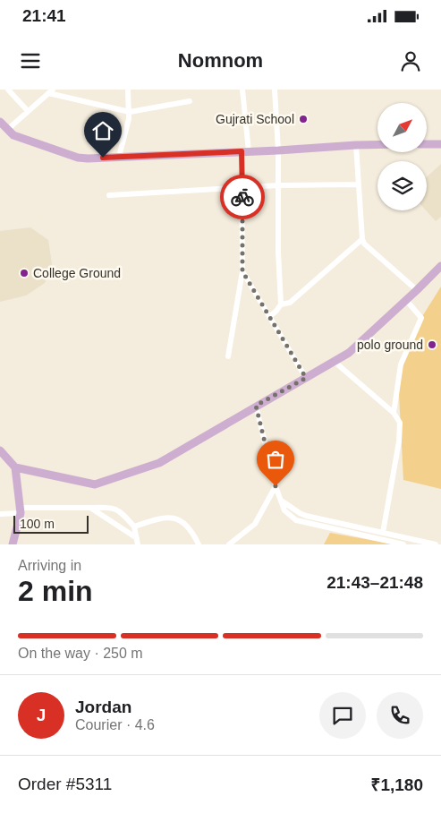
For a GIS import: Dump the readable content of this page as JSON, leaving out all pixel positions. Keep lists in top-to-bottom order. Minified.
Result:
{"places":["Gujrati School","College Ground","polo ground"],"scale_bar":"100 m","north":"top right","page":{"status":"21:41","header":"Nomnom","scale":"100 m","heading":["2 min","Arriving in","21:43–21:48"],"panel":["Jordan","Courier · 4.6","Order #5311","₹1,180"],"bar":"On the way · 250 m","round":"J"}}
